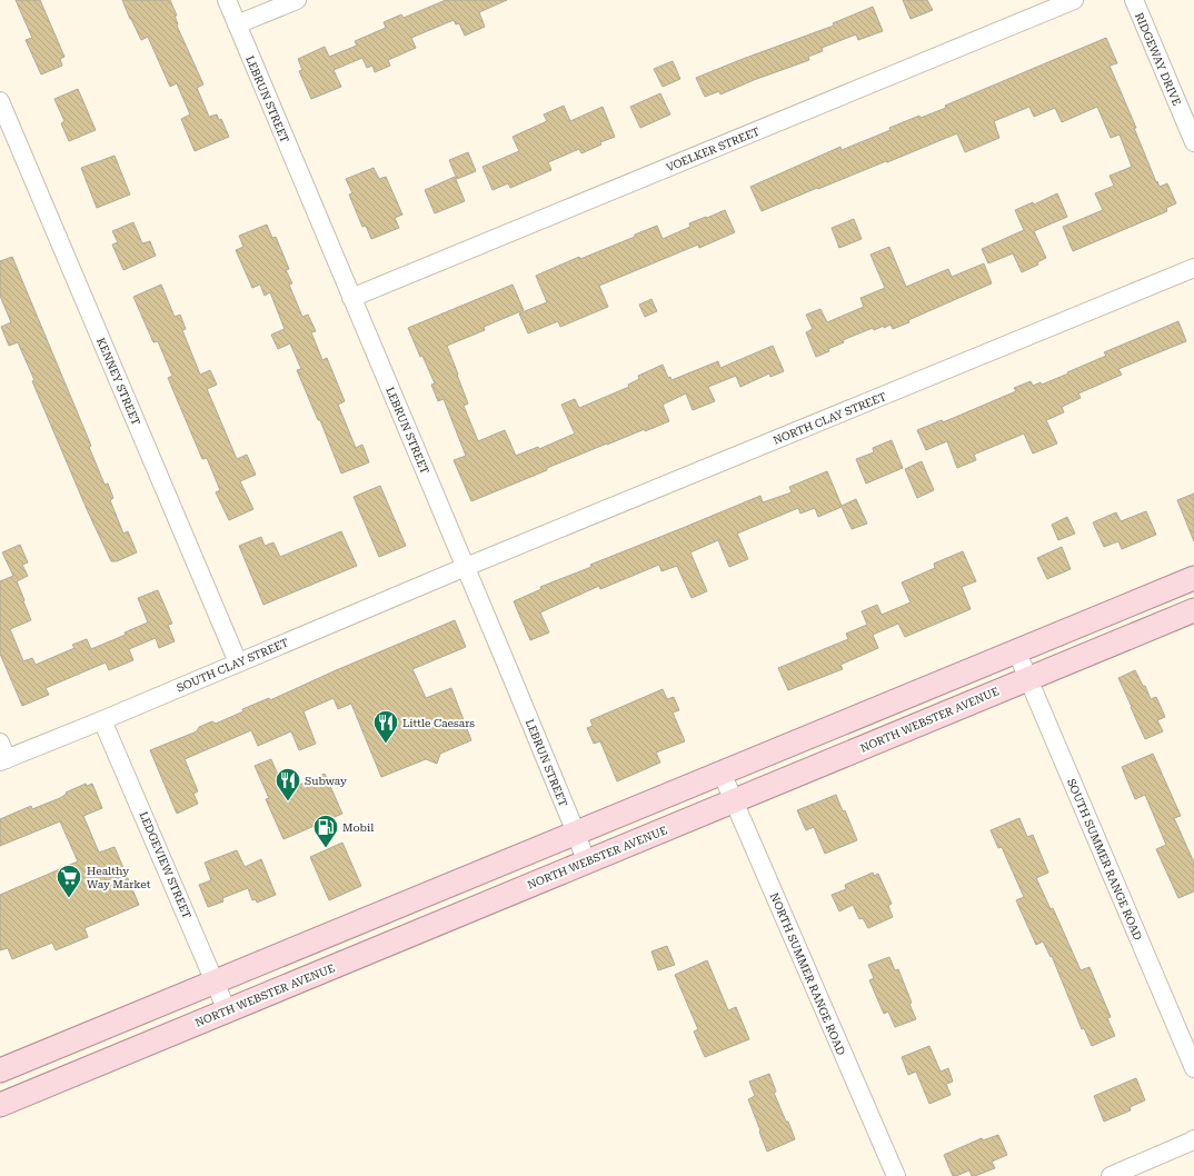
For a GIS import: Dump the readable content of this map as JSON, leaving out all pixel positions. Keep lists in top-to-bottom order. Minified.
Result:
{"streets":{"main road":["NORTH WEBSTER AVENUE"],"street":["RIDGEWAY DRIVE","LEBRUN STREET","VOELKER STREET","KENNEY STREET","NORTH CLAY STREET","SOUTH CLAY STREET","SOUTH SUMMER RANGE ROAD","LEDGEVIEW STREET","NORTH SUMMER RANGE ROAD"]},"crossings":[["LEBRUN STREET","VOELKER STREET"],["LEBRUN STREET","NORTH CLAY STREET"],["LEBRUN STREET","SOUTH CLAY STREET"],["LEBRUN STREET","NORTH WEBSTER AVENUE"],["KENNEY STREET","SOUTH CLAY STREET"],["NORTH CLAY STREET","SOUTH CLAY STREET"],["SOUTH CLAY STREET","LEDGEVIEW STREET"],["NORTH WEBSTER AVENUE","SOUTH SUMMER RANGE ROAD"],["NORTH WEBSTER AVENUE","LEDGEVIEW STREET"],["NORTH WEBSTER AVENUE","NORTH SUMMER RANGE ROAD"]],"places":{"restaurant":["Little Caesars","Subway"],"fuel station":["Mobil"],"supermarket":["Healthy Way Market"]}}
